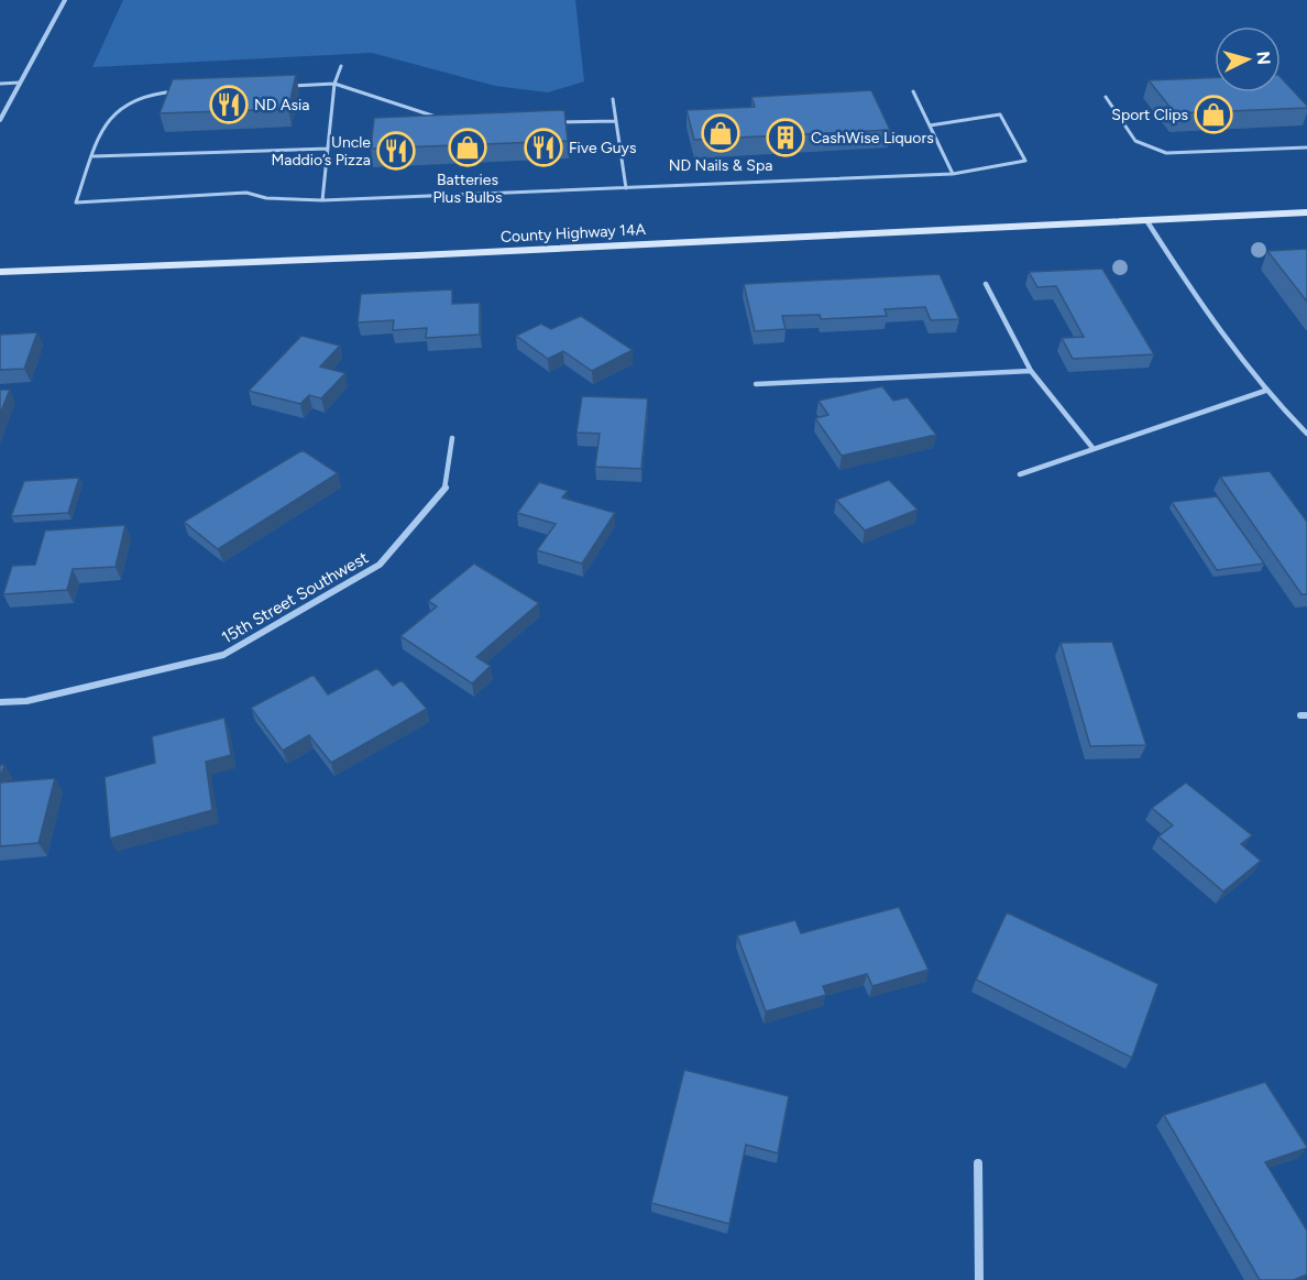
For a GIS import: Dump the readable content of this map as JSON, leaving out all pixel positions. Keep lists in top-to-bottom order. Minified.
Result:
{"streets":{"main road":["County Highway 14A"],"street":["15th Street Southwest"]},"places":{"restaurant":["ND Asia","Five Guys","Uncle Maddio’s Pizza"],"shop":["Sport Clips","ND Nails & Spa","Batteries Plus Bulbs"],"building":["CashWise Liquors"]},"north":"right"}
